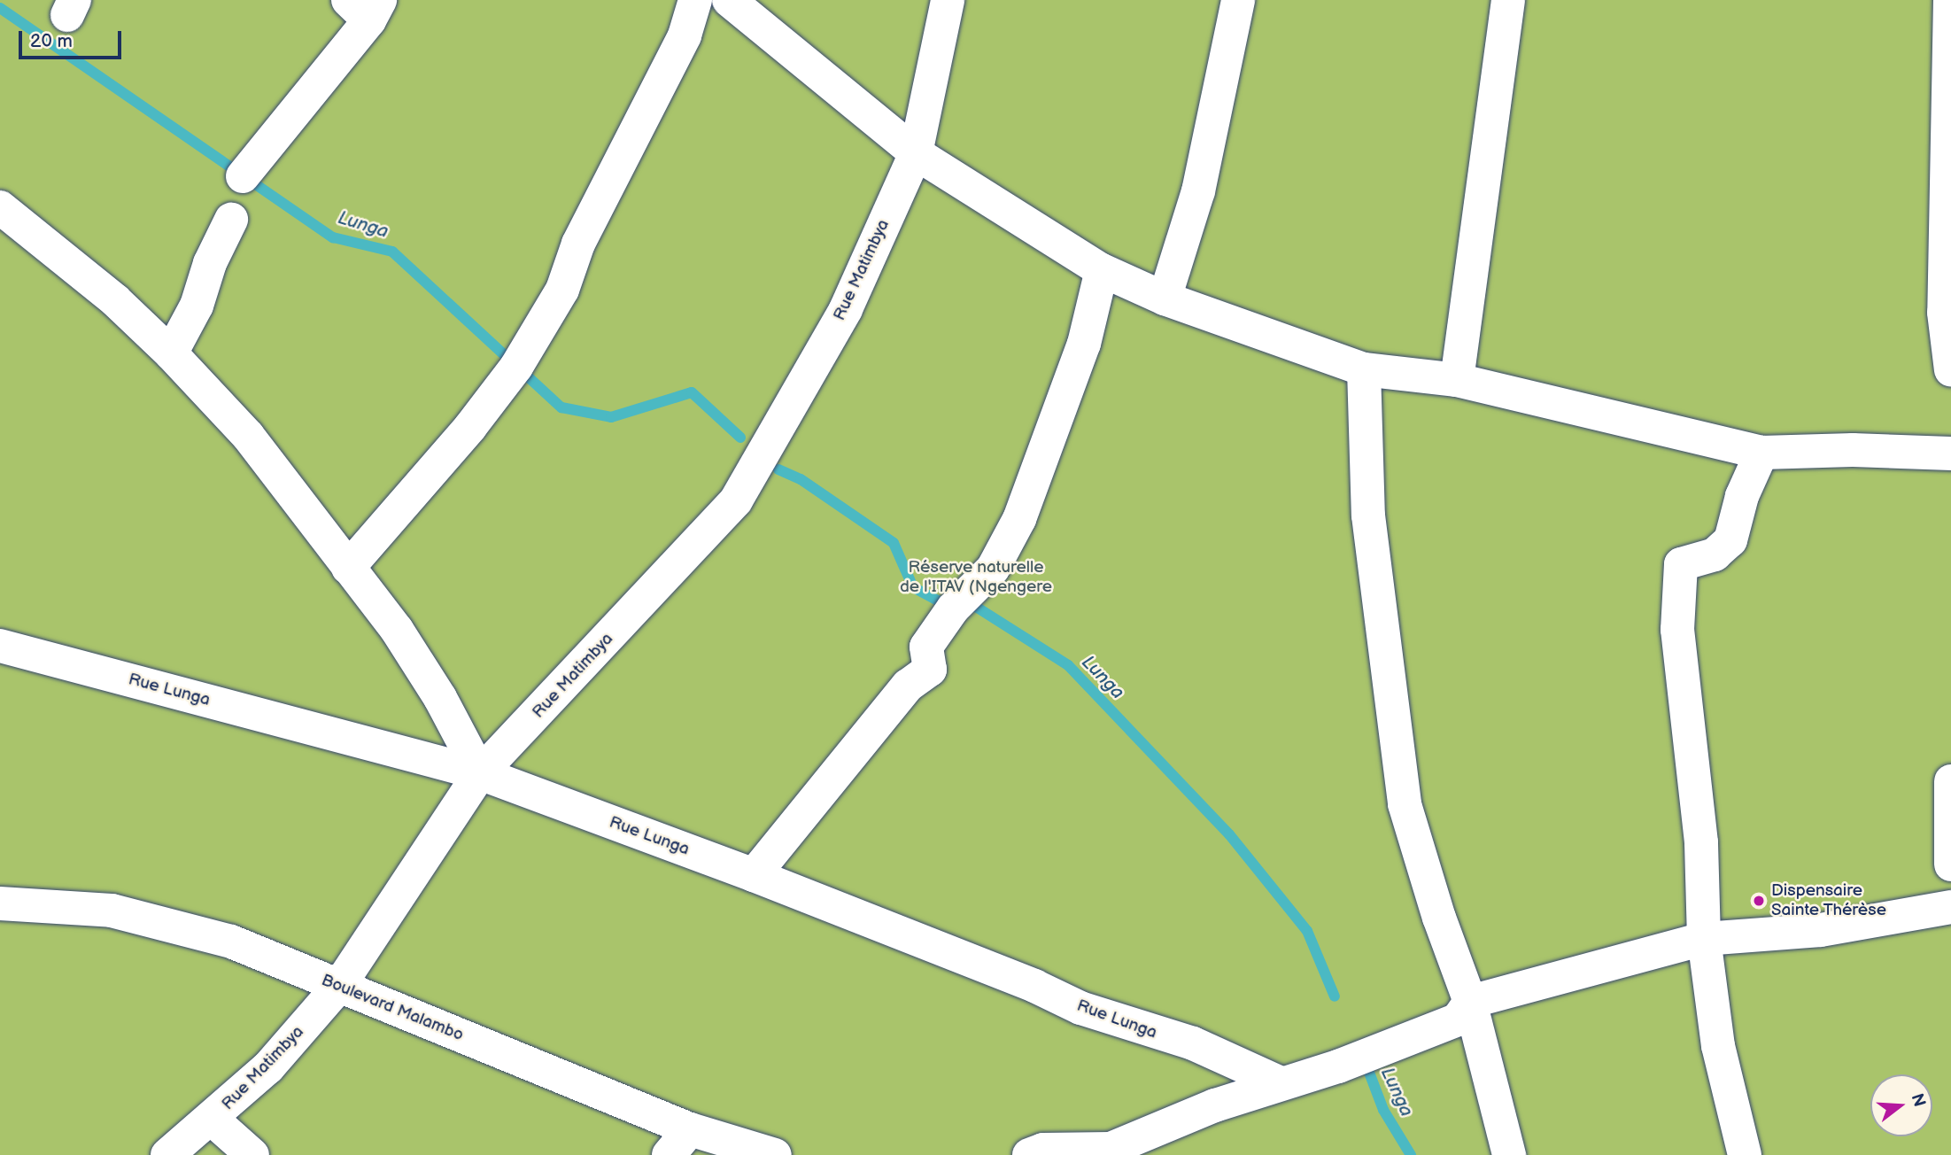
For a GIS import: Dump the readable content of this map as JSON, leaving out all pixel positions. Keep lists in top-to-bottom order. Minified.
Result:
{"streets":{"street":["Rue Matimbya","Rue Lunga","Boulevard Malambo"]},"crossings":[["Rue Matimbya","Rue Lunga"],["Rue Matimbya","Boulevard Malambo"]],"water":["Lunga"],"parks":["Réserve naturelle de l'ITAV (Ngengere"],"places":["Dispensaire Sainte Thérèse"],"scale_bar":"20 m","north":"right"}
